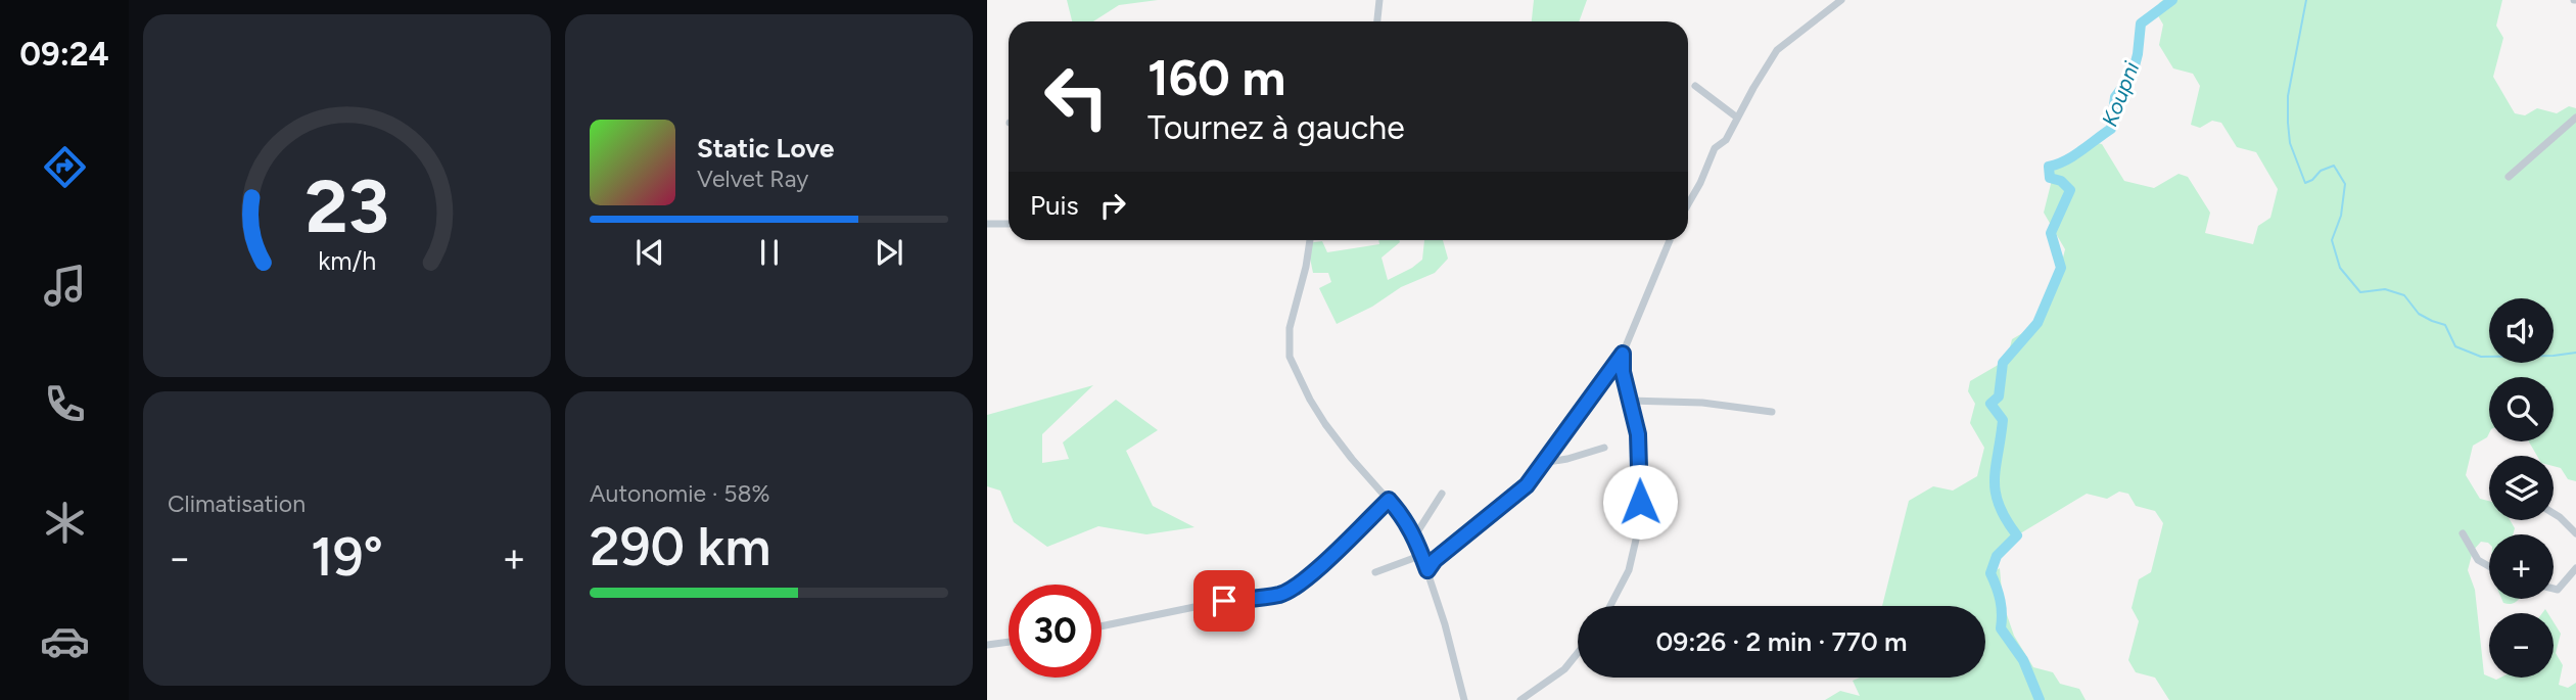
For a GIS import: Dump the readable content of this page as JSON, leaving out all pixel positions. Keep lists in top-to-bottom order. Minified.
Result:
{"water":["Koupni"],"page":{"tabs":"09:24","turn":["160 m","Tournez à gauche"],"song":["Static Love","Velvet Ray"],"then":"Puis","map_buttons":["+","−"],"tile":["Climatisation",["Autonomie · 58%","290 km"]],"heat":["−","19°","+"],"limit":"30","trip":"09:26 · 2 min · 770 m","gauge":["23","km/h"]}}
